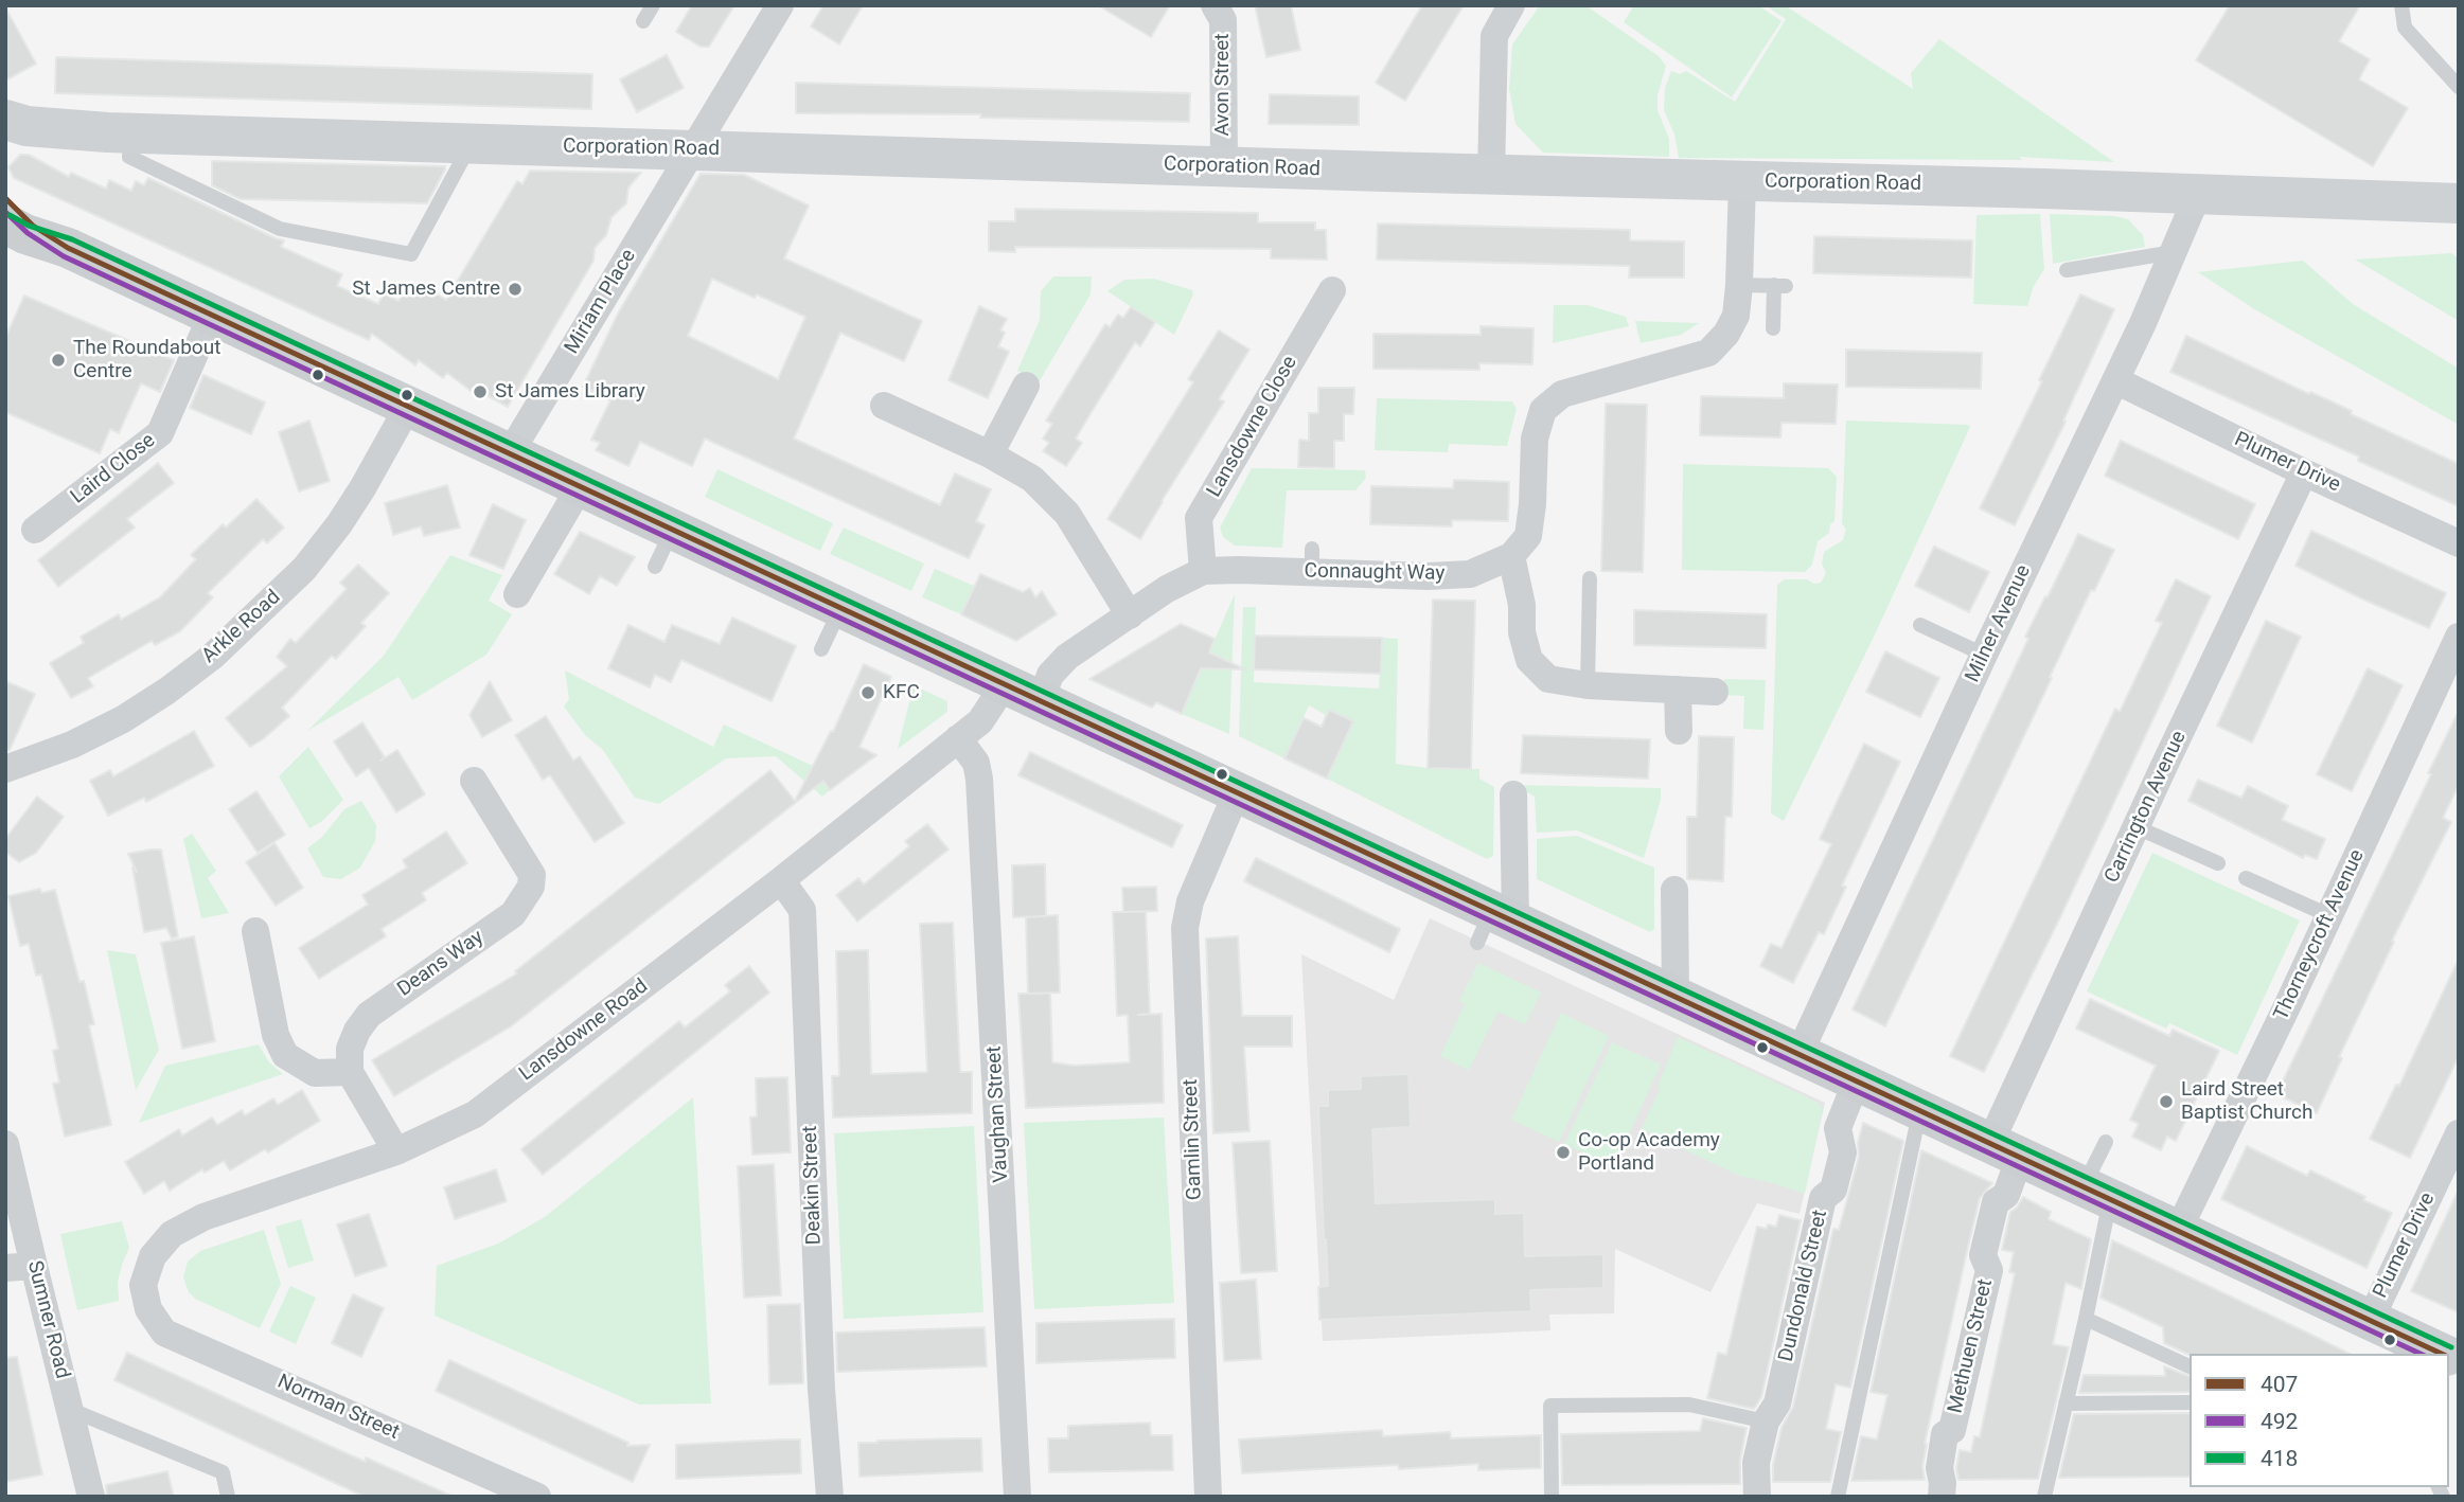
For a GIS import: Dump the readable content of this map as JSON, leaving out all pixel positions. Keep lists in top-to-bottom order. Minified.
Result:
{"streets":{"street":["Avon Street","Corporation Road","Miriam Place","Lansdowne Close","Plumer Drive","Laird Close","Connaught Way","Milner Avenue","Arkle Road","Carrington Avenue","Thorneycroft Avenue","Deans Way","Lansdowne Road","Vaughan Street","Gamlin Street","Deakin Street","Dundonald Street","Sumner Road","Methuen Street","Norman Street"]},"crossings":[["Avon Street","Corporation Road"],["Corporation Road","Miriam Place"],["Corporation Road","Milner Avenue"],["Lansdowne Close","Connaught Way"],["Plumer Drive","Milner Avenue"],["Plumer Drive","Carrington Avenue"],["Carrington Avenue","Methuen Street"],["Lansdowne Road","Vaughan Street"],["Lansdowne Road","Deakin Street"],["Lansdowne Road","Norman Street"]],"places":["St James Centre","The Roundabout Centre","St James Library","KFC","Laird Street Baptist Church","Co-op Academy Portland"],"lines":["transit line 407","transit line 492","transit line 418"],"legend":["407","492","418"]}
